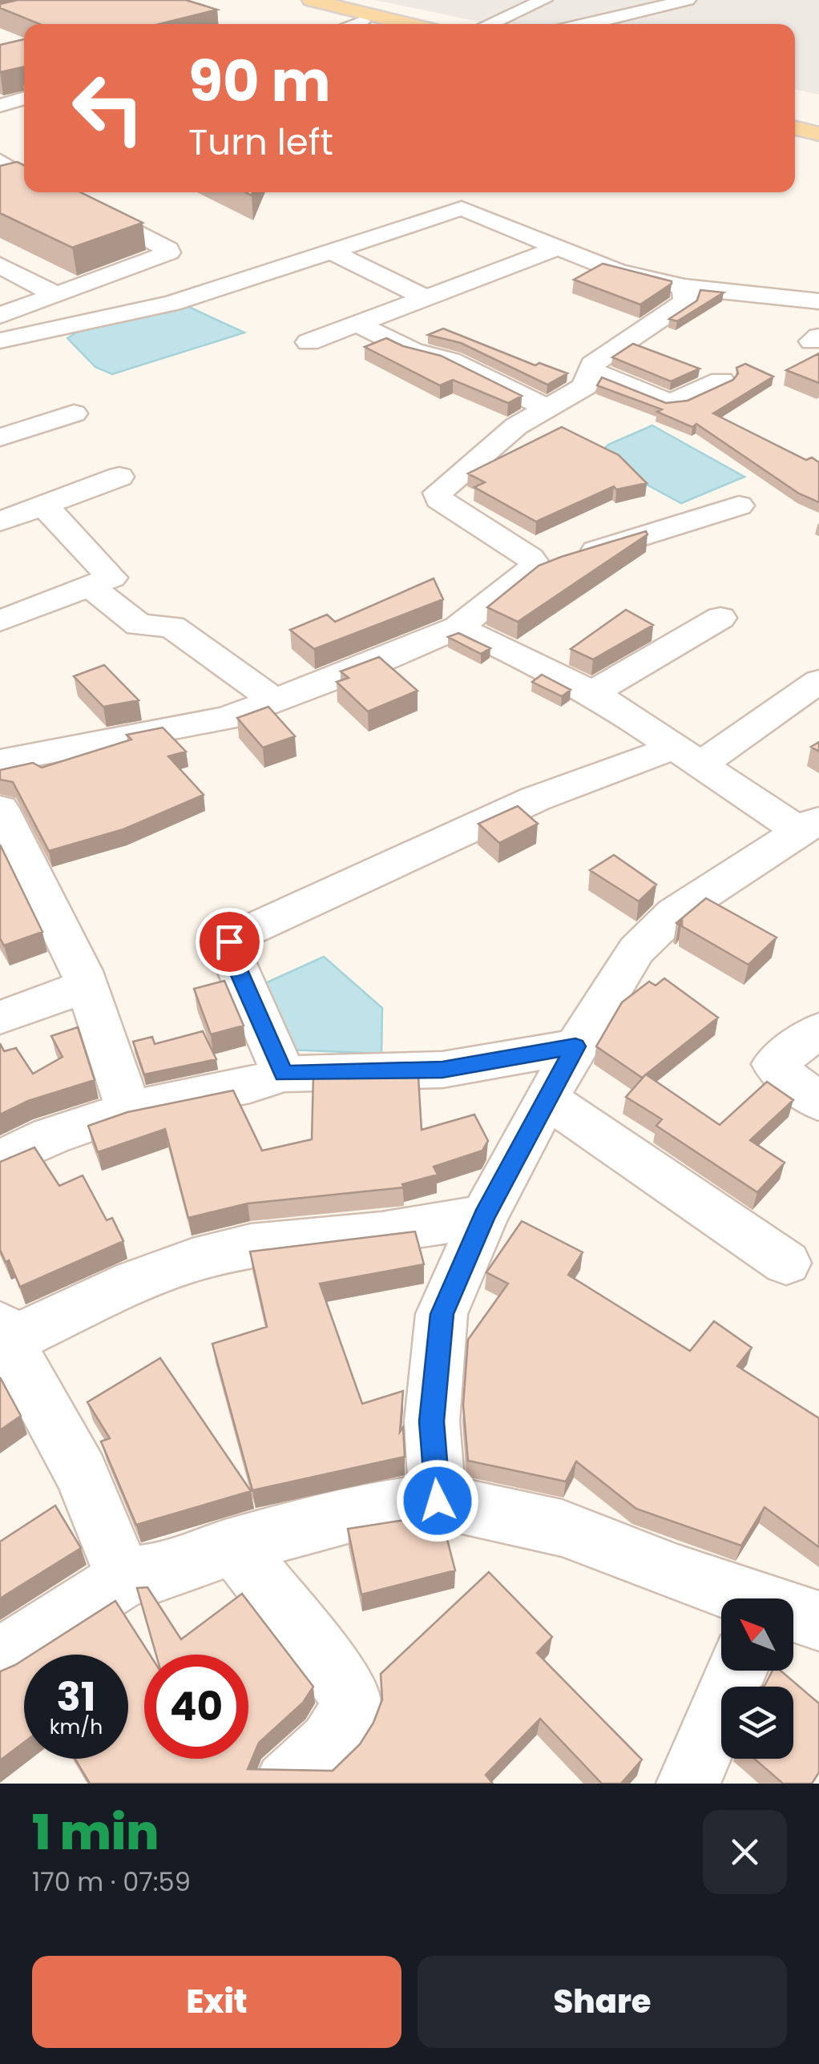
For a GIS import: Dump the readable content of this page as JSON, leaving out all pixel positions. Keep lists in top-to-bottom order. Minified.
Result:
{"north":"top left","page":{"turn":["90 m","Turn left"],"speed":"31 km/h","limit":"40","heading":["1 min","170 m · 07:59"],"buttons":["Exit","Share"]}}
